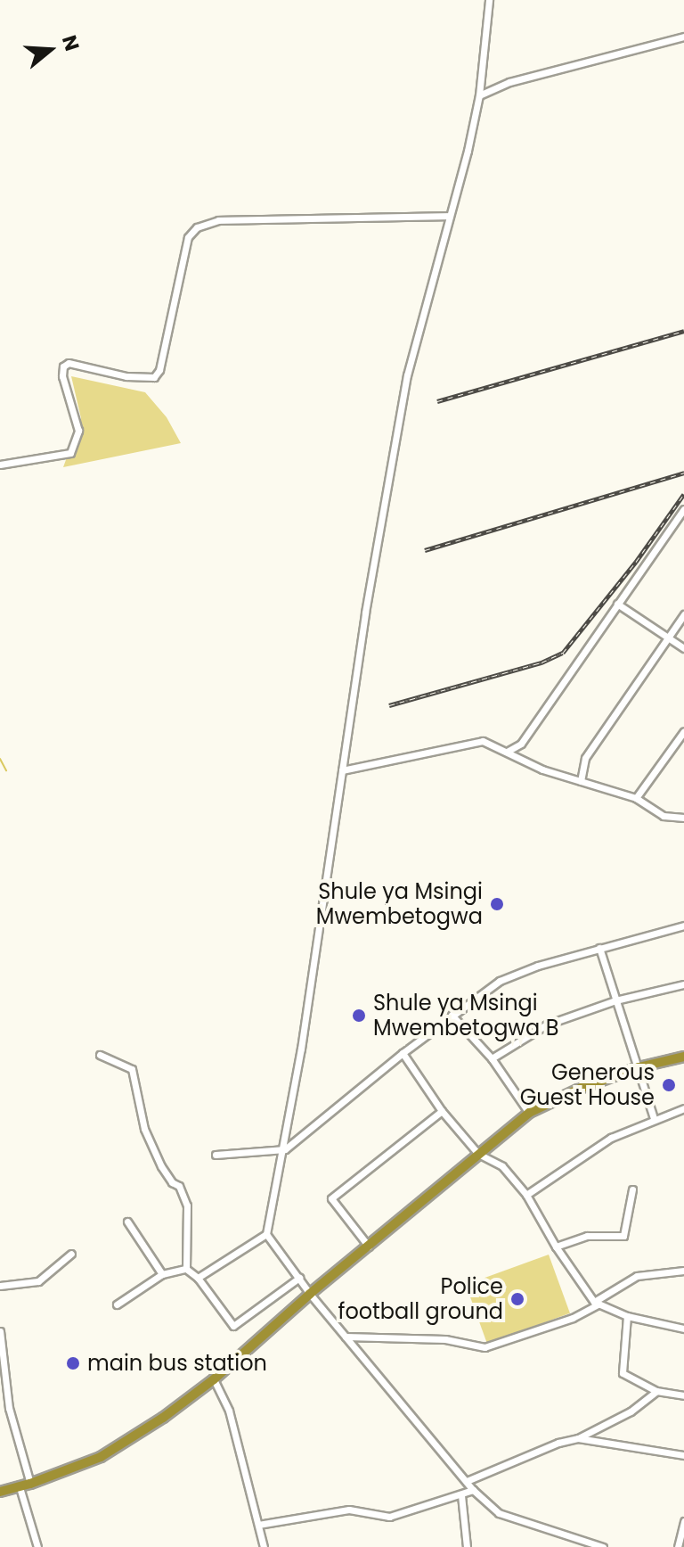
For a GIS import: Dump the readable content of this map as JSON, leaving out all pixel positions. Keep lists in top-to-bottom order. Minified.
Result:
{"places":["Shule ya Msingi Mwembetogwa","Shule ya Msingi Mwembetogwa B","Generous Guest House","Police football ground","main bus station"],"north":"right"}
